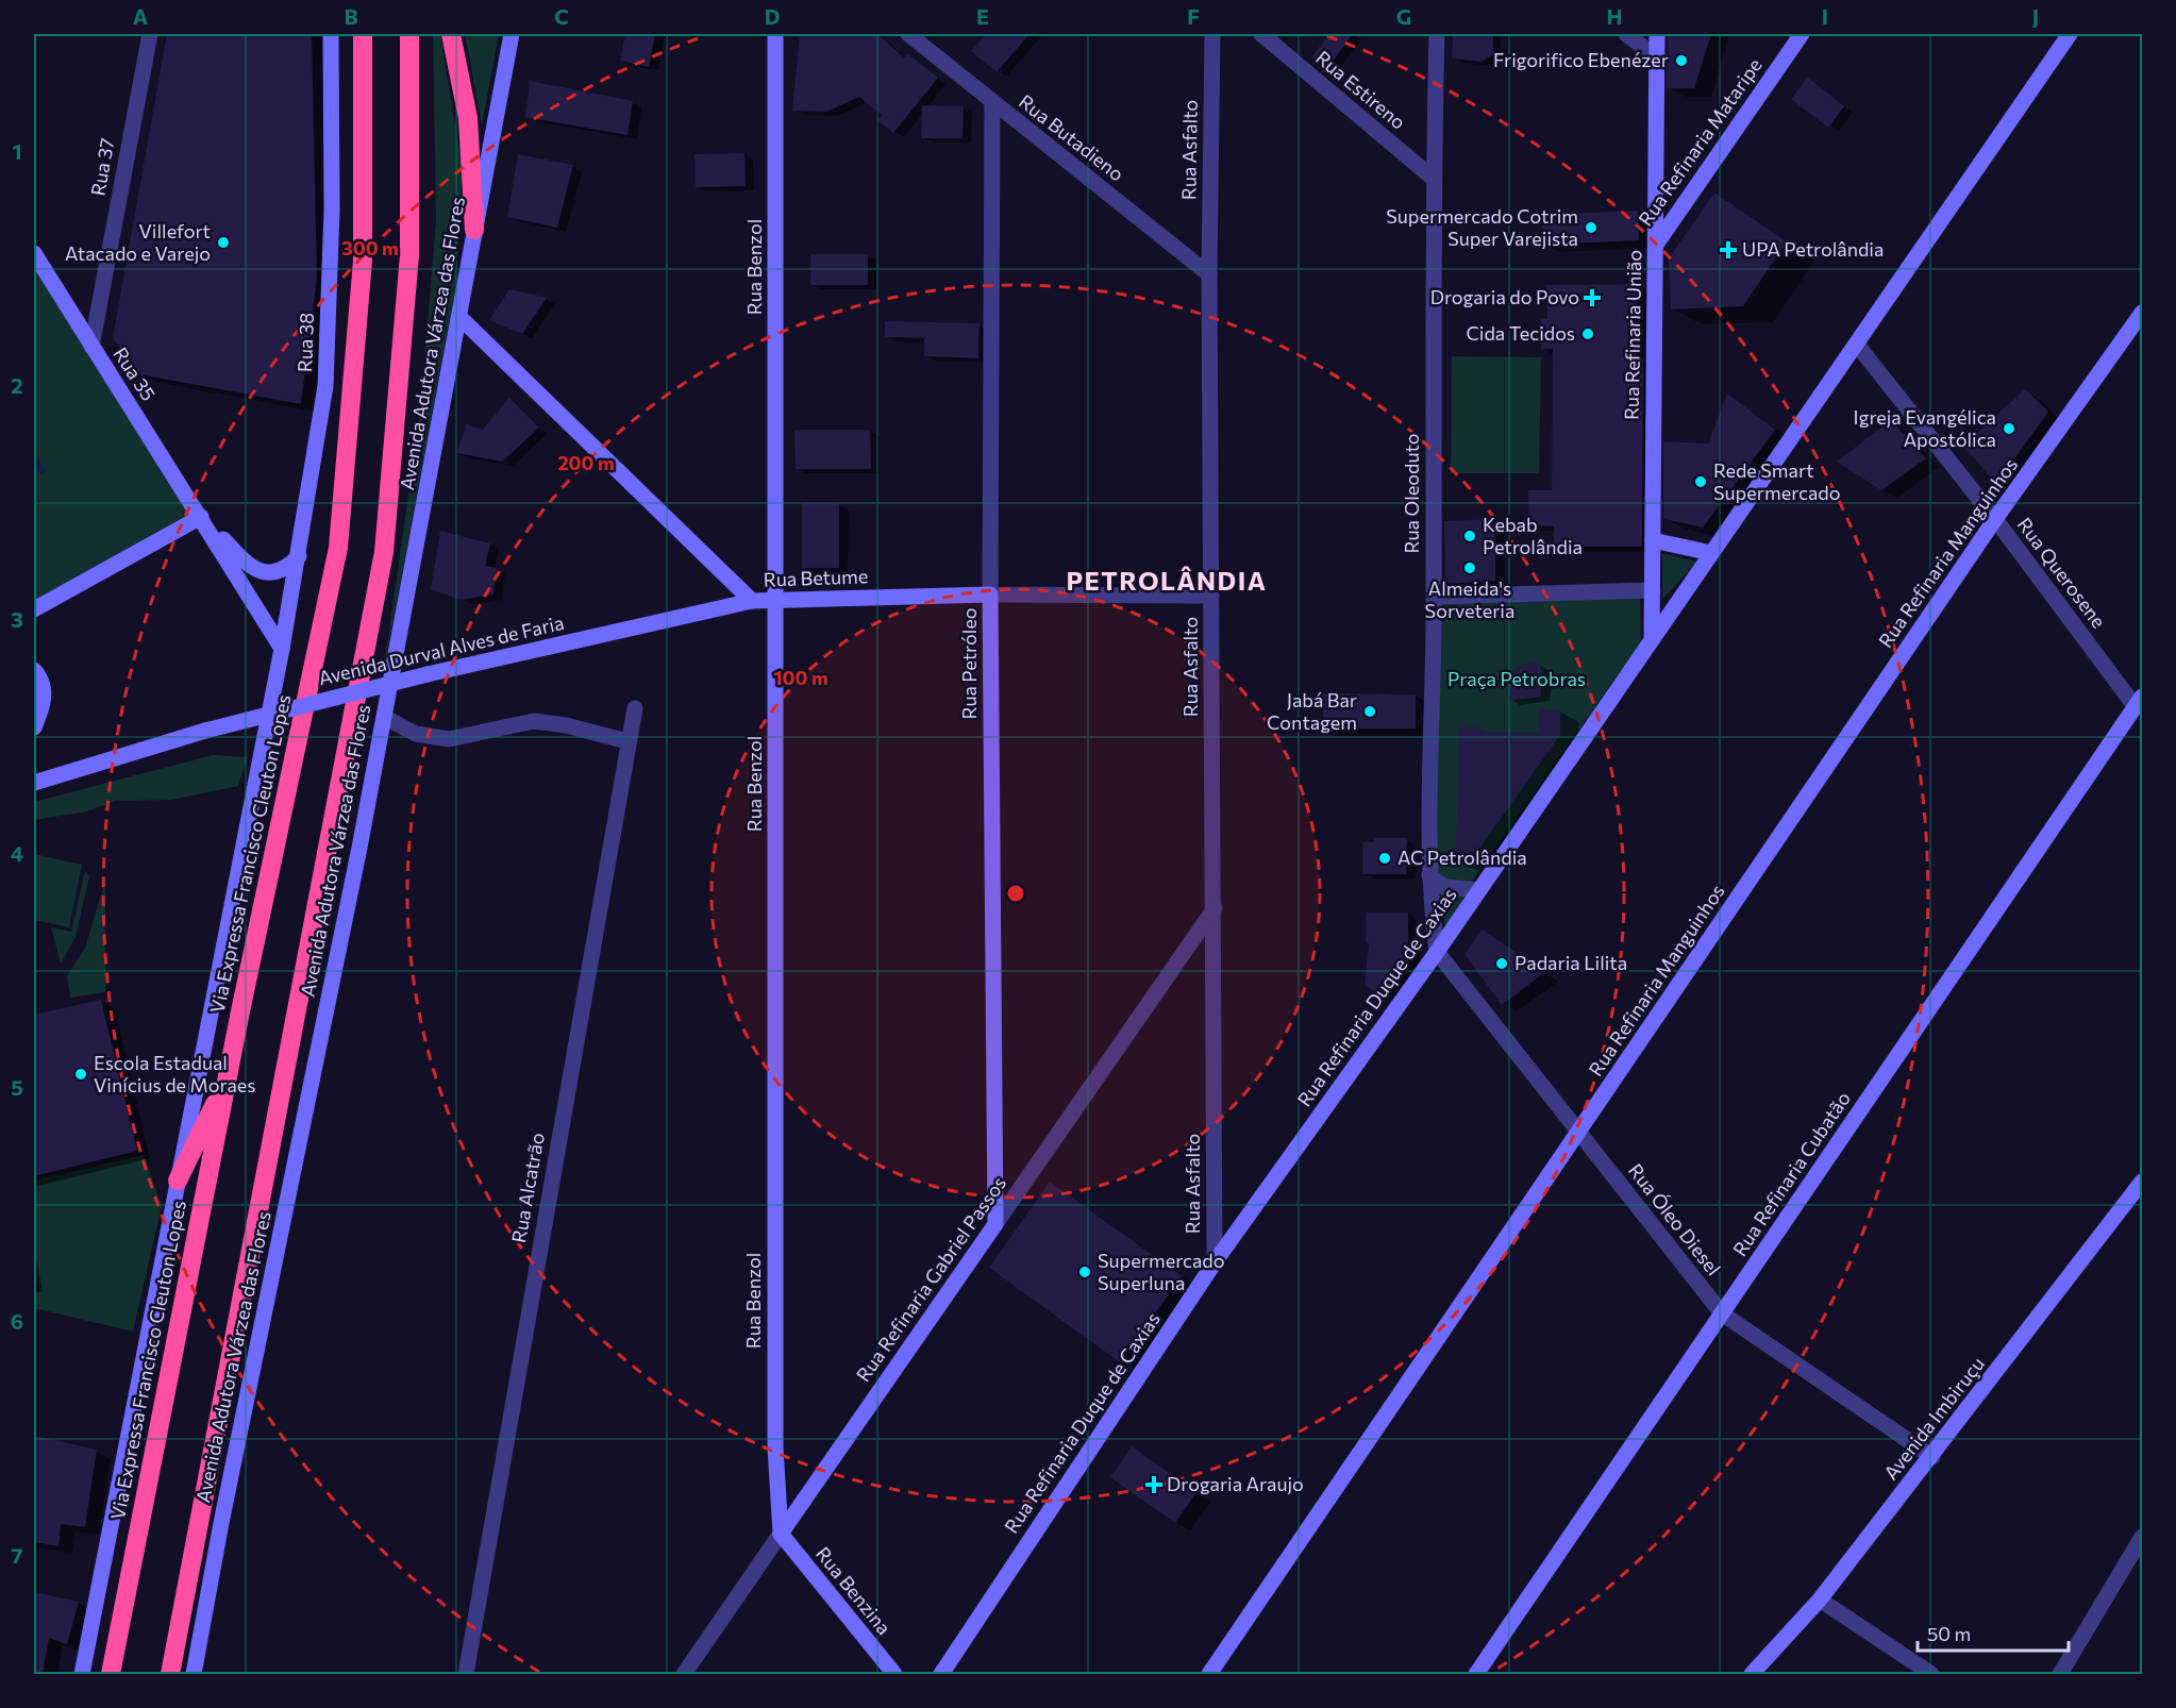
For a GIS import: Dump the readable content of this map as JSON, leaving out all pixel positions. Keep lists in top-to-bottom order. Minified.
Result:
{"streets":{"highway":["Via Expressa Francisco Cleuton Lopes"],"street":["Rua Estireno","Rua Butadieno","Rua Refinaria Mataripe","Rua Asfalto","Rua 37","Rua Benzol","Rua Refinaria União","Rua 38","Avenida Adutora Várzea das Flores","Rua 35","Rua Oleoduto","Rua Refinaria Manguinhos","Rua Querosene","Rua Betume","Avenida Durval Alves de Faria","Rua Petróleo","Rua Refinaria Duque de Caxias","Rua Refinaria Cubatão","Rua Alcatrão","Rua Óleo Diesel","Rua Refinaria Gabriel Passos","Avenida Imbiruçu","Rua Benzina"]},"crossings":[["Rua Estireno","Rua Oleoduto"],["Rua Butadieno","Rua Asfalto"],["Rua Butadieno","Rua Petróleo"],["Rua Refinaria Mataripe","Rua Refinaria União"],["Rua Asfalto","Rua Betume"],["Rua Asfalto","Rua Refinaria Duque de Caxias"],["Rua Asfalto","Rua Refinaria Gabriel Passos"],["Rua 37","Rua 35"],["Rua Benzol","Rua Betume"],["Rua Benzol","Rua Refinaria Gabriel Passos"],["Rua Benzol","Rua Benzina"],["Rua Refinaria União","Rua Refinaria Duque de Caxias"],["Rua 38","Rua 35"],["Avenida Adutora Várzea das Flores","Rua Betume"],["Rua Oleoduto","Rua Refinaria Duque de Caxias"],["Rua Oleoduto","Rua Óleo Diesel"],["Rua Refinaria Manguinhos","Rua Querosene"],["Rua Refinaria Manguinhos","Rua Óleo Diesel"],["Rua Querosene","Rua Refinaria Duque de Caxias"],["Rua Querosene","Rua Refinaria Cubatão"],["Rua Betume","Avenida Durval Alves de Faria"],["Rua Betume","Rua Petróleo"],["Rua Petróleo","Rua Refinaria Gabriel Passos"],["Rua Refinaria Duque de Caxias","Rua Óleo Diesel"],["Rua Refinaria Cubatão","Rua Óleo Diesel"],["Rua Óleo Diesel","Avenida Imbiruçu"],["Rua Refinaria Gabriel Passos","Rua Benzina"]],"districts":["PETROLÂNDIA"],"parks":["Praça Petrobras"],"places":{"other":["Frigorifico Ebenézer","Supermercado Cotrim Super Varejista","Villefort Atacado e Varejo","Cida Tecidos","Igreja Evangélica Apostólica","Rede Smart Supermercado","Kebab Petrolândia","Almeida's Sorveteria","Jabá Bar Contagem","AC Petrolândia","Padaria Lilita","Escola Estadual Vinícius de Moraes","Supermercado Superluna"],"health":["UPA Petrolândia","Drogaria do Povo","Drogaria Araujo"]},"scale_bar":"50 m","grid":{"columns":["A","B","C","D","E","F","G","H","I","J"],"rows":["1","2","3","4","5","6","7"]},"rings":["300 m","200 m","100 m"]}
